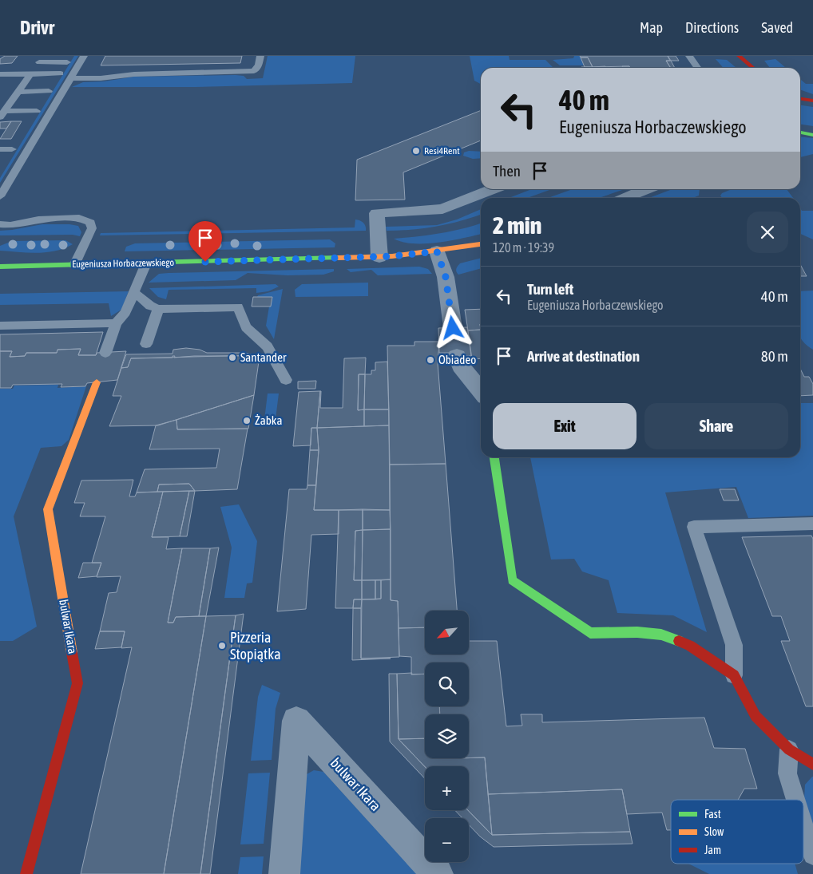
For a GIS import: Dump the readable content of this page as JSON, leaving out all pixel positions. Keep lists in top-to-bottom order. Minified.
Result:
{"streets":{"street":["Eugeniusza Horbaczewskiego","bulwar Ikara"]},"places":["Resi4Rent","Santander","Obiadeo","Żabka","Pizzeria Stopiątka"],"legend":["Fast","Slow","Jam"],"north":"bottom left","page":{"header":"Drivr","nav":["Map","Directions","Saved"],"turn":["40 m","Eugeniusza Horbaczewskiego"],"then":"Then","heading":["2 min","120 m · 19:39"],"list":[{"name":"Turn left","note":"Eugeniusza Horbaczewskiego","value":"40 m"},{"name":"Arrive at destination","value":"80 m"}],"buttons":["Exit","Share"],"map_buttons":["+","−"]}}
